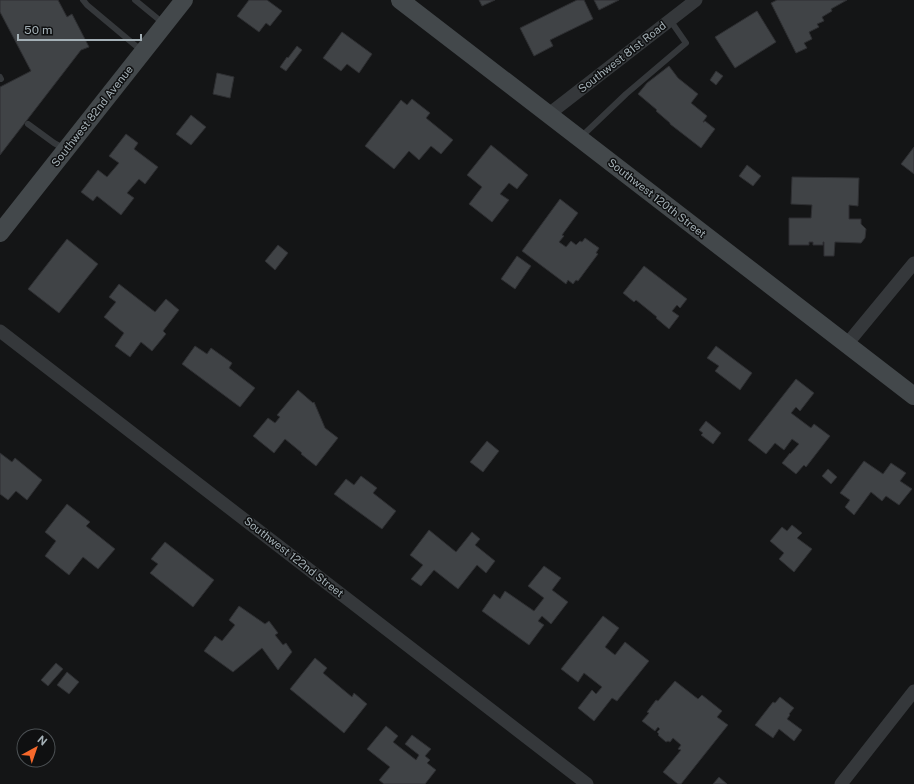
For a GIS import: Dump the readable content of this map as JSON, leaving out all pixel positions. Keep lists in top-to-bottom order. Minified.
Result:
{"streets":{"street":["Southwest 81st Road","Southwest 82nd Avenue","Southwest 120th Street","Southwest 122nd Street"]},"crossings":[["Southwest 81st Road","Southwest 120th Street"]],"scale_bar":"50 m","north":"top right"}
